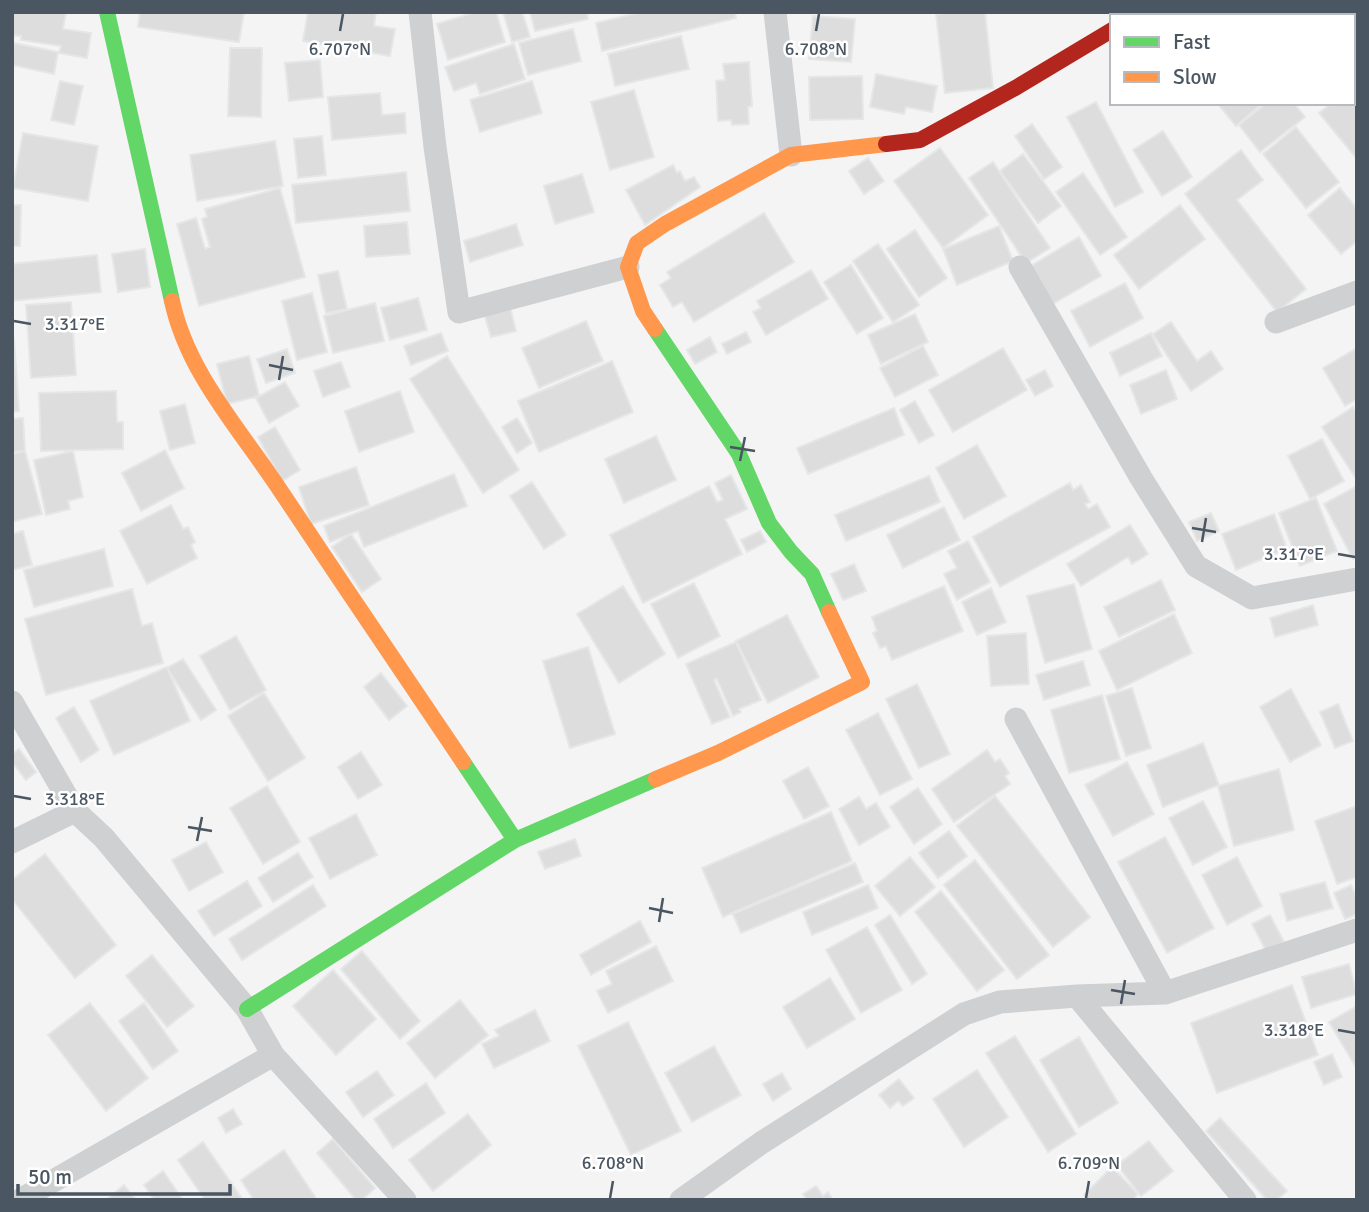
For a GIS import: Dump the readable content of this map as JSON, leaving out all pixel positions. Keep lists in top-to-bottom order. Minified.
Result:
{"legend":["Fast","Slow"],"scale_bar":"50 m","coordinates":["6.707°N","6.708°N","3.317°E","3.318°E","6.709°N"]}
